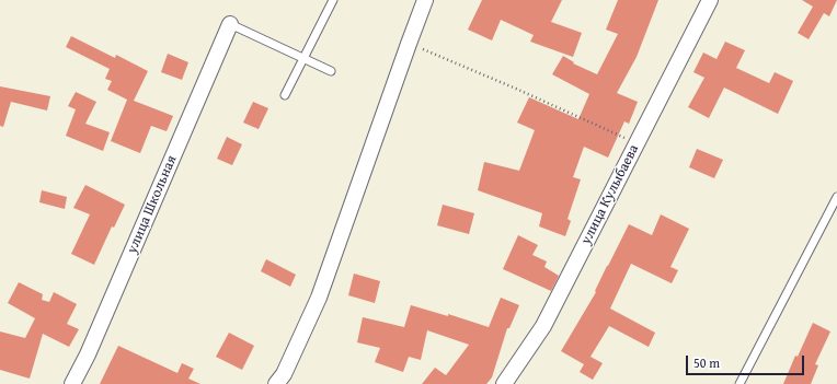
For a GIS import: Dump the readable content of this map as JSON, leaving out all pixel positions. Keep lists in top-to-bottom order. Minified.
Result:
{"streets":{"street":["улица Кулыбаева","улица Школьная"]},"scale_bar":"50 m"}
